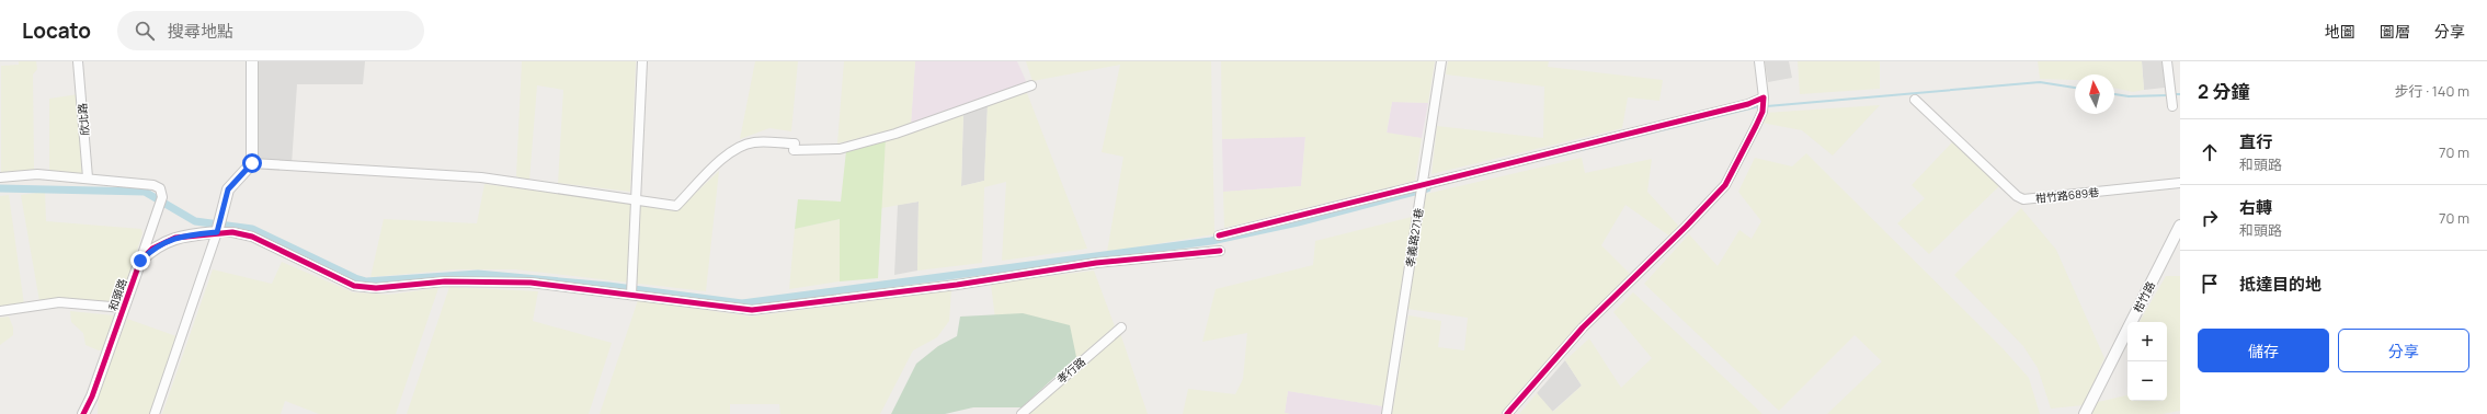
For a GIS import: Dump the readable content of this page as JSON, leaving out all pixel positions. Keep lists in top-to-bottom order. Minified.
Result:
{"streets":{"street":["欣北路","柑竹路689巷","孝義路271巷","和頭路","柑竹路","孝行路"]},"north":"top","page":{"header":"Locato","search":"搜尋地點","nav":["地圖","圖層","分享"],"heading":["2 分鐘","步行 · 140 m"],"list":[["直行","和頭路","70 m"],["右轉","和頭路","70 m"],"抵達目的地"],"buttons":["儲存","分享"],"map_buttons":["+","−"]}}
